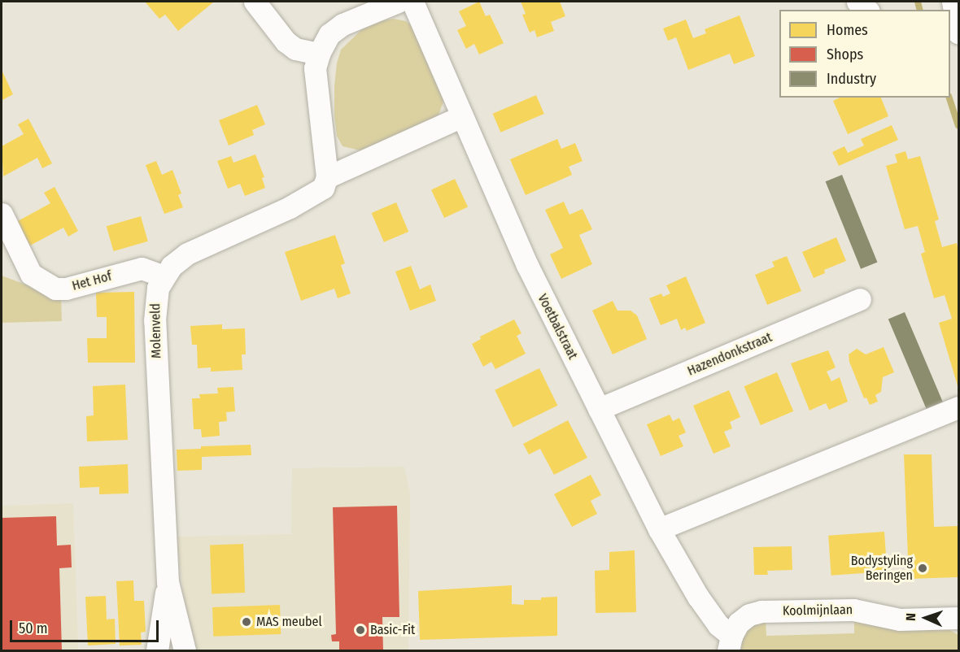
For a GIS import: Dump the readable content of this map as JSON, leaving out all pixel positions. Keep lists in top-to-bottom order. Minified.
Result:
{"streets":{"street":["Het Hof","Voetbalstraat","Molenveld","Hazendonkstraat","Koolmijnlaan"]},"crossings":[["Het Hof","Molenveld"],["Voetbalstraat","Molenveld"],["Voetbalstraat","Hazendonkstraat"],["Voetbalstraat","Koolmijnlaan"]],"places":["Bodystyling Beringen","MAS meubel","Basic-Fit"],"legend":["Homes","Shops","Industry"],"scale_bar":"50 m","north":"left"}
